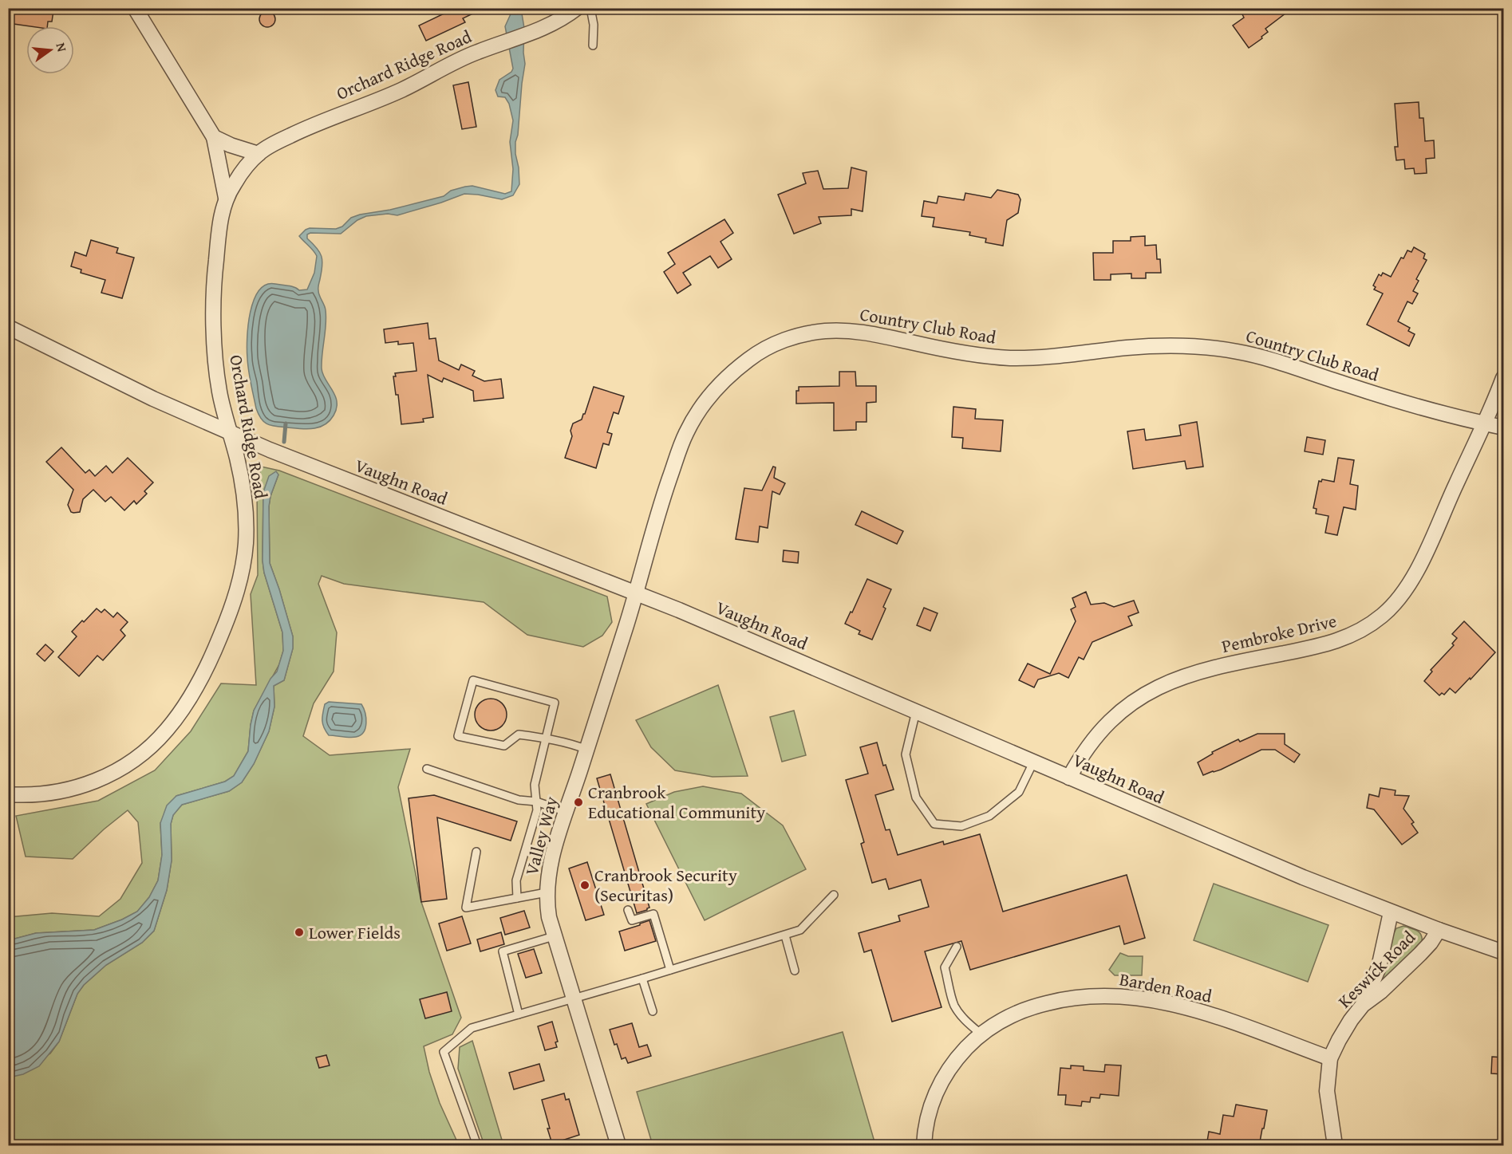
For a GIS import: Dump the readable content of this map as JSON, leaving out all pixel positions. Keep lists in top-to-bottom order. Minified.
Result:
{"streets":{"street":["Orchard Ridge Road","Country Club Road","Vaughn Road","Pembroke Drive","Valley Way","Keswick Road","Barden Road"]},"crossings":[["Orchard Ridge Road","Vaughn Road"],["Country Club Road","Vaughn Road"],["Country Club Road","Pembroke Drive"],["Country Club Road","Valley Way"],["Vaughn Road","Pembroke Drive"],["Vaughn Road","Valley Way"],["Vaughn Road","Keswick Road"],["Keswick Road","Barden Road"]],"places":["Cranbrook Educational Community","Cranbrook Security (Securitas)","Lower Fields"],"north":"right"}
